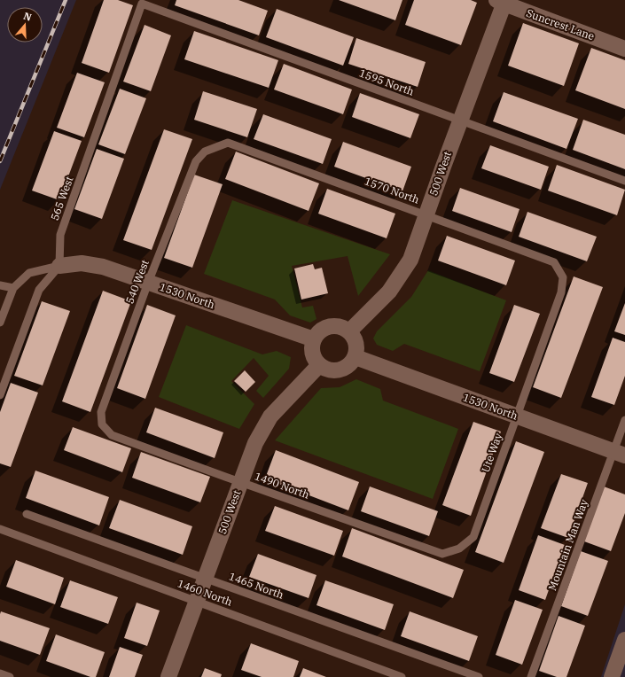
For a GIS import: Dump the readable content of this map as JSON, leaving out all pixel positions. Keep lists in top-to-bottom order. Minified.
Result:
{"streets":{"street":["Suncrest Lane","500 West","1530 North"],"lane":["1595 North","1570 North","565 West","540 West","Ute Way","1490 North","Mountain Man Way","1465 North","1460 North"]},"crossings":[["Suncrest Lane","500 West"],["1595 North","500 West"],["1595 North","565 West"],["500 West","1570 North"],["500 West","1530 North"],["500 West","1490 North"],["500 West","1465 North"],["500 West","1460 North"],["1570 North","540 West"],["1570 North","Ute Way"],["565 West","1530 North"],["540 West","1530 North"],["540 West","1490 North"],["1530 North","Ute Way"],["1530 North","Mountain Man Way"],["Ute Way","1490 North"]],"north":"top"}
